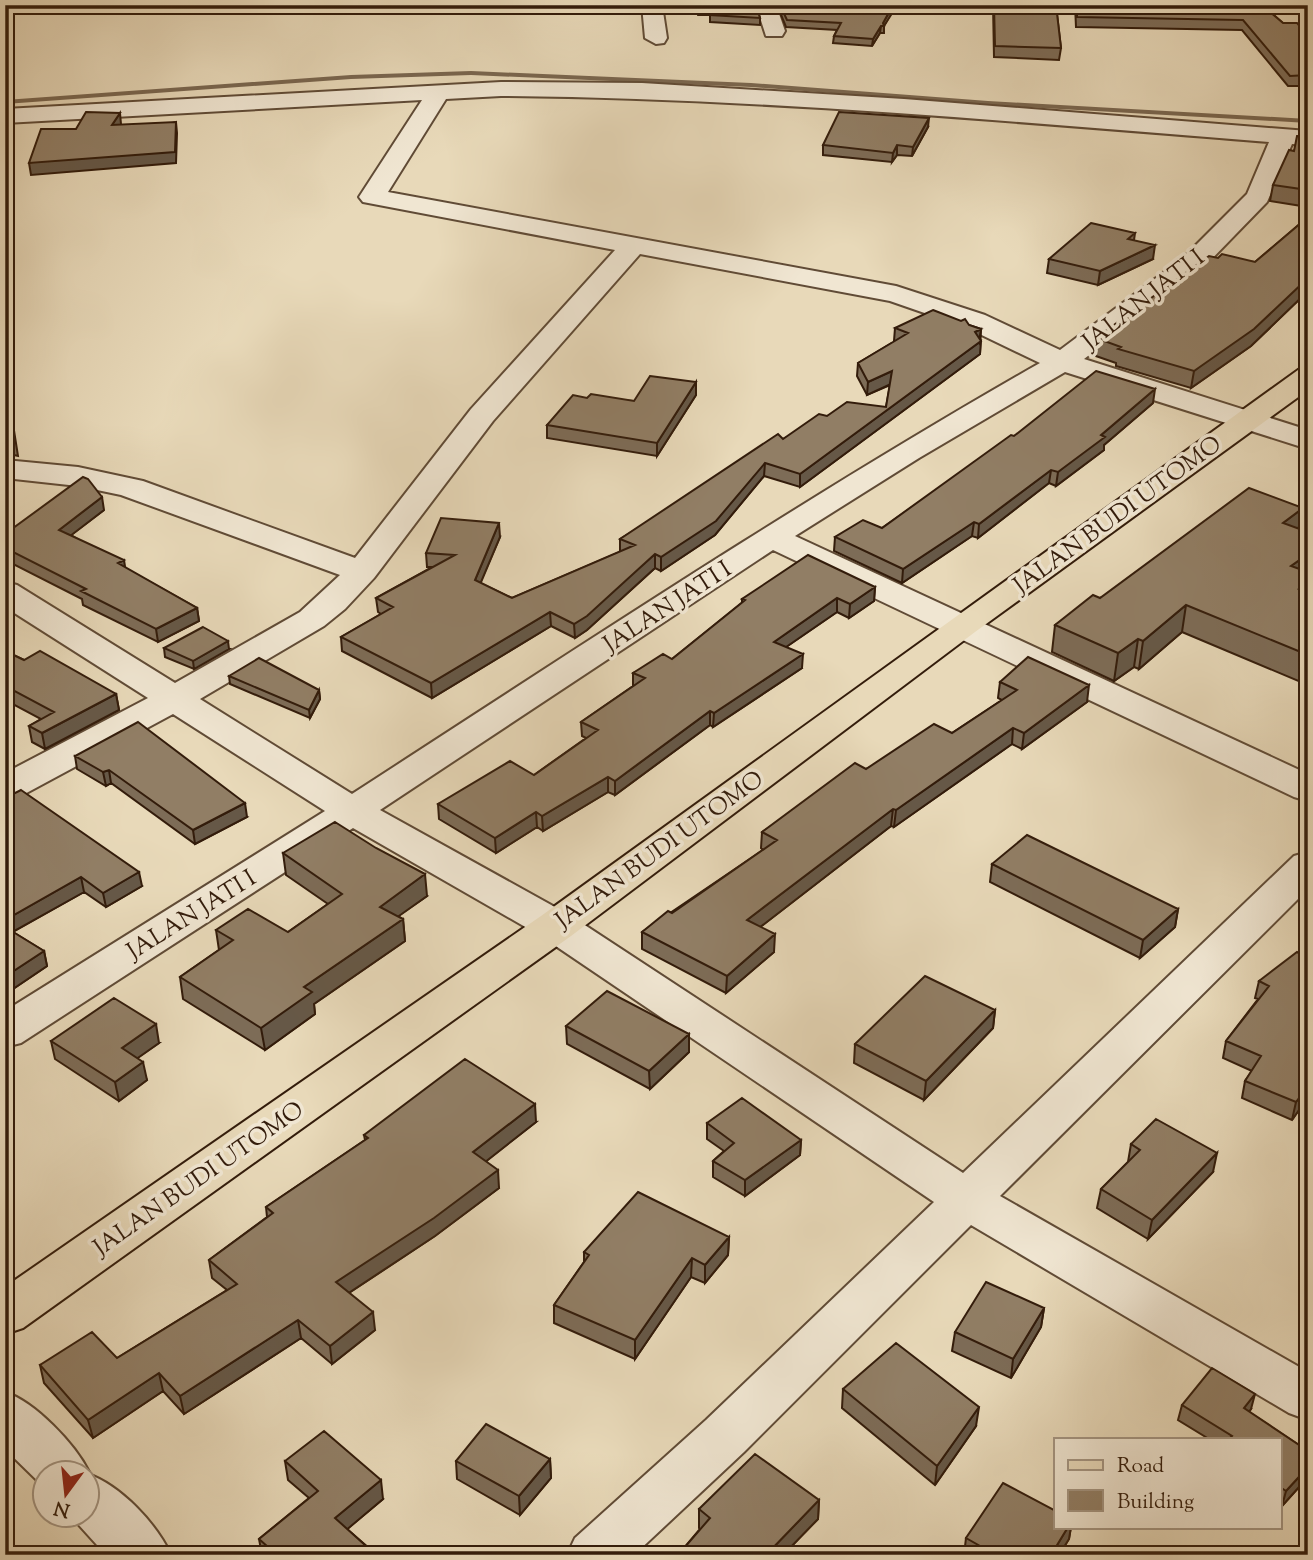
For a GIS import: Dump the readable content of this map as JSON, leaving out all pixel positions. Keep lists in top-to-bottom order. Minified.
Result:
{"streets":{"main road":["JALAN BUDI UTOMO"],"street":["JALAN JATI I"]},"legend":["Road","Building"],"north":"bottom"}
